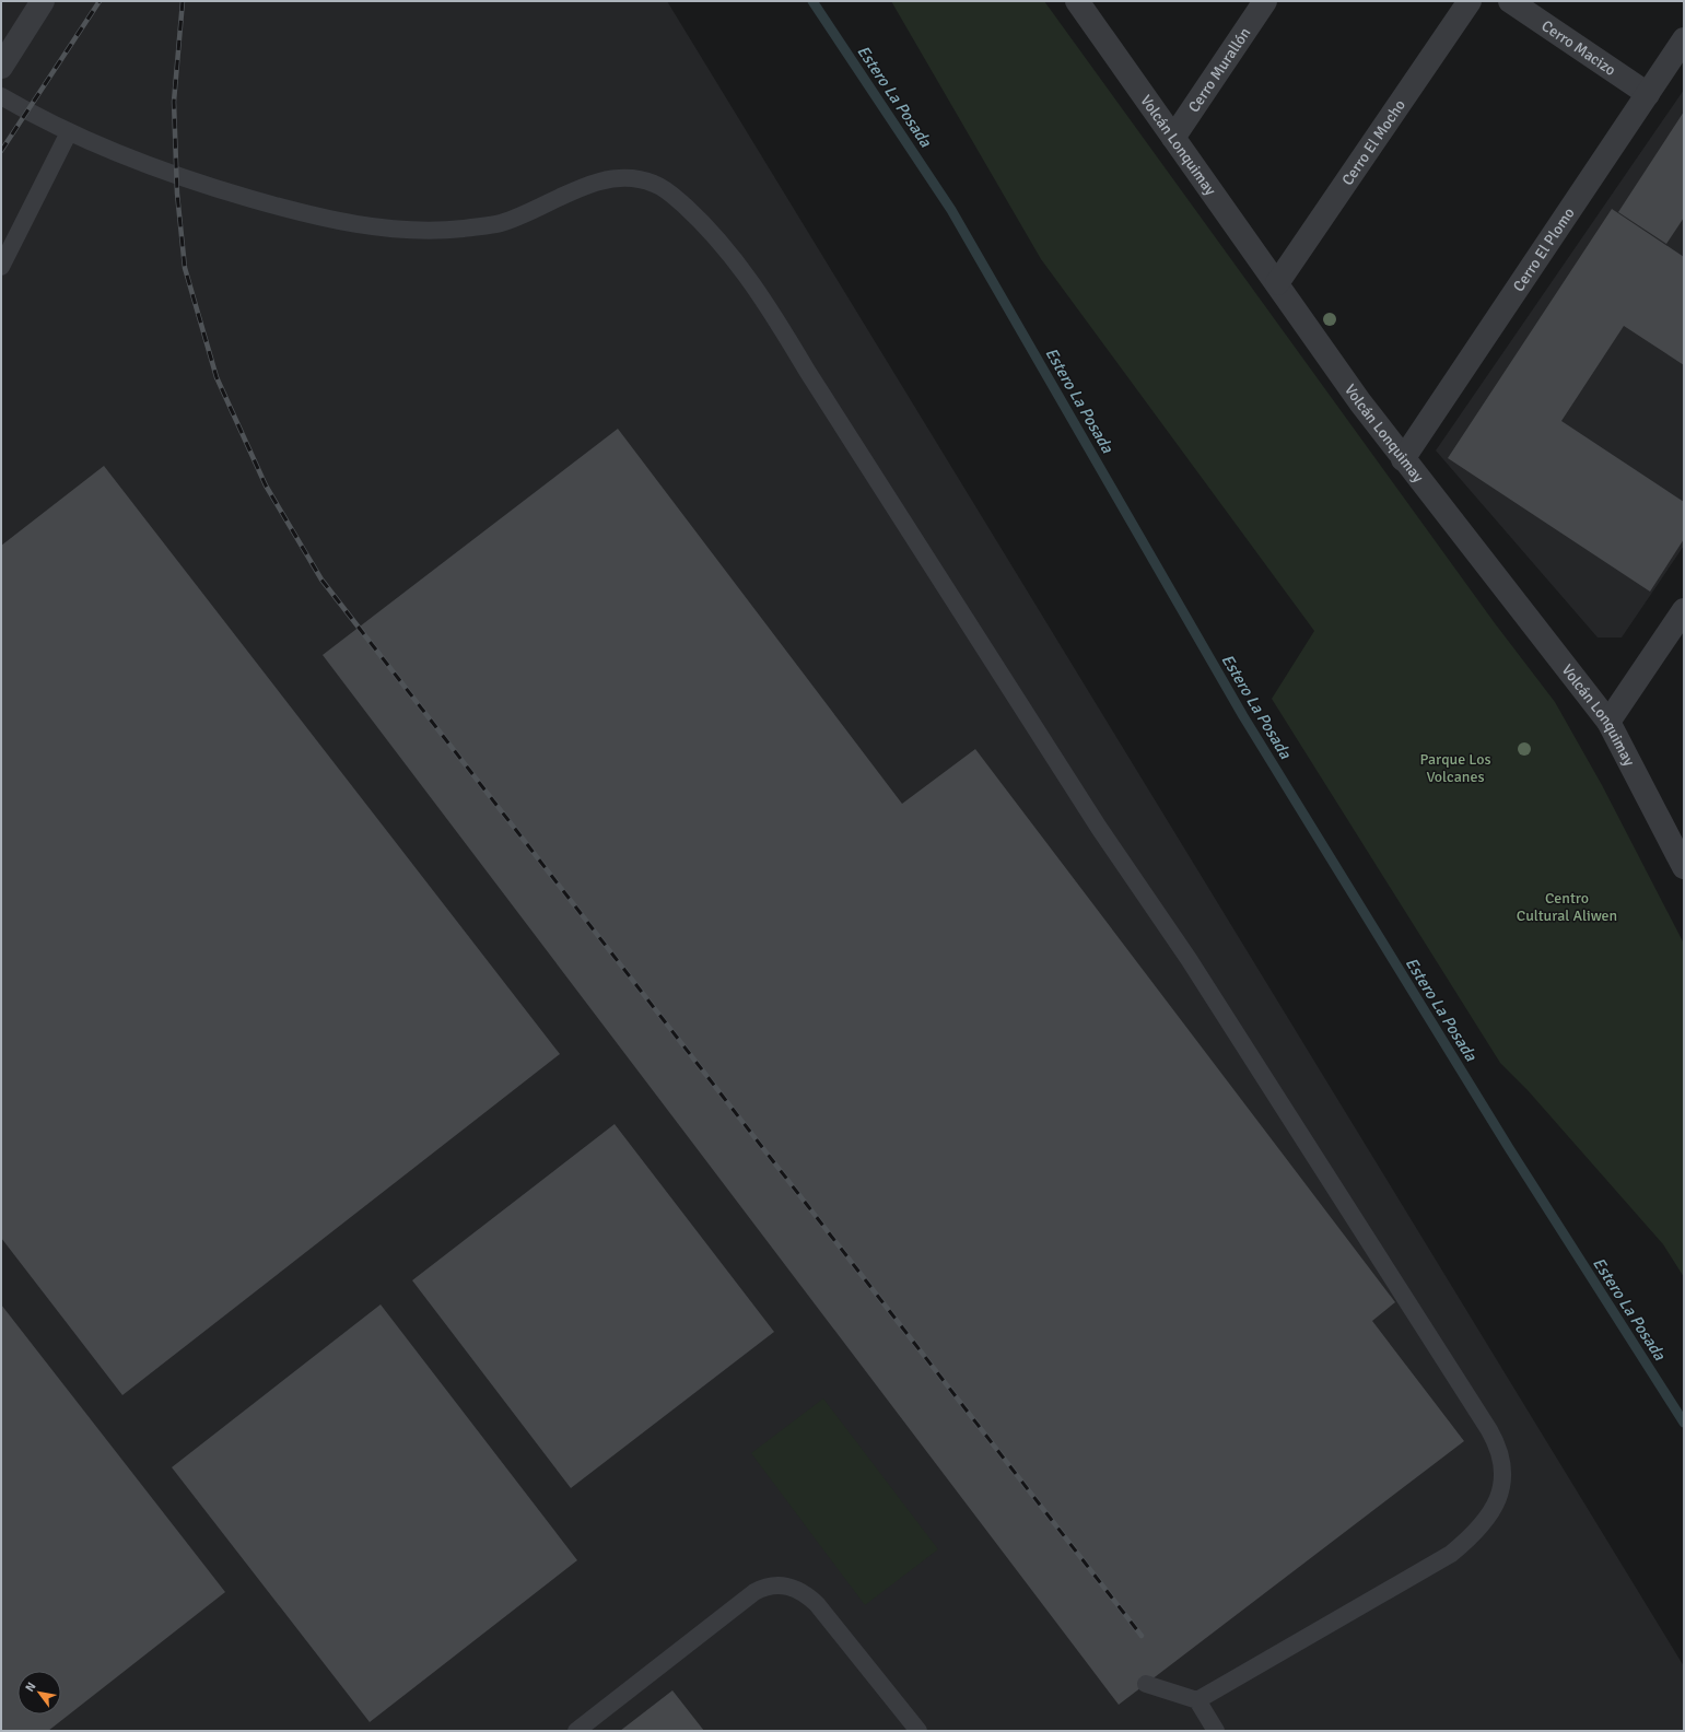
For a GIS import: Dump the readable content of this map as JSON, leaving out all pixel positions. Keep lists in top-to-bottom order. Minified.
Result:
{"streets":{"street":["Cerro Macizo","Cerro Murallón","Cerro El Mocho","Volcán Lonquimay","Cerro El Plomo"]},"crossings":[["Cerro Macizo","Cerro El Plomo"],["Cerro Murallón","Volcán Lonquimay"],["Cerro El Mocho","Volcán Lonquimay"],["Volcán Lonquimay","Cerro El Plomo"]],"water":["Estero La Posada"],"parks":["Parque Los Volcanes","Centro Cultural Aliwen"],"north":"top left"}
